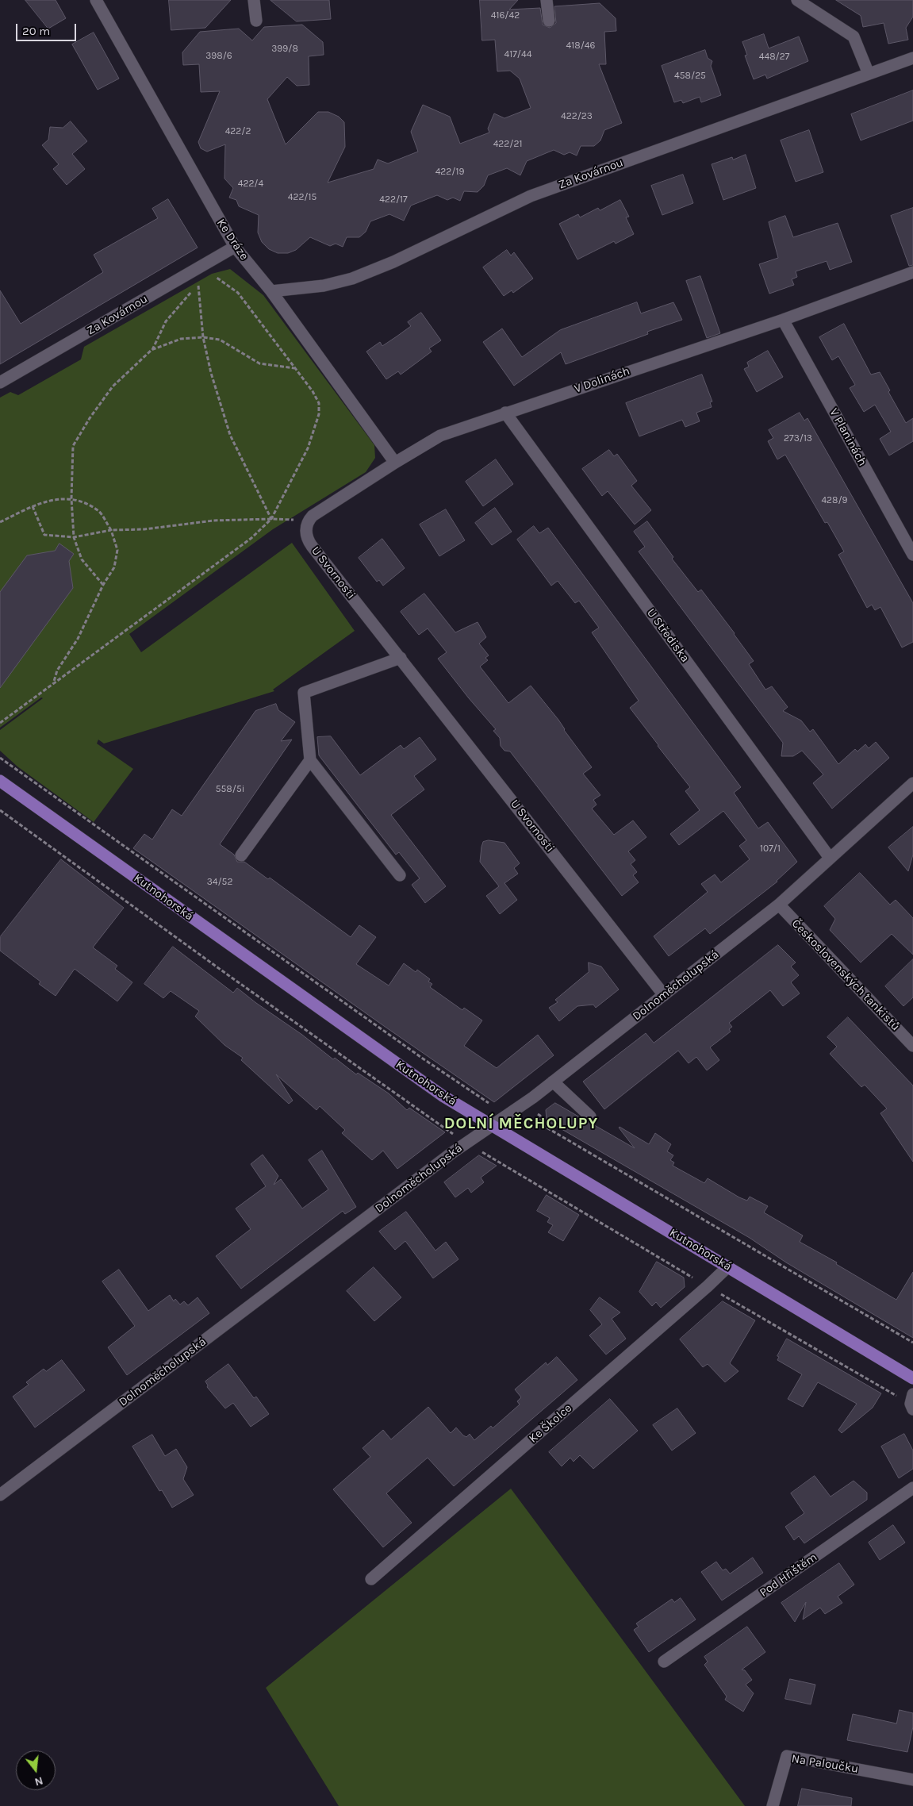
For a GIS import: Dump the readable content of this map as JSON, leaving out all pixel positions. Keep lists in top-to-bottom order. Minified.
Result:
{"streets":{"main road":["Kutnohorská"],"street":["Za Kovárnou","Ke Dráze","V Dolinách","V Planinách","U Svornosti","U Střediska","Československých tankistů","Dolnoměcholupská","Ke Školce","Pod Hřištěm","Na Paloučku"]},"crossings":[["Za Kovárnou","Ke Dráze"],["Ke Dráze","V Dolinách"],["V Dolinách","V Planinách"],["V Dolinách","U Svornosti"],["V Dolinách","U Střediska"],["U Svornosti","Dolnoměcholupská"],["U Střediska","Dolnoměcholupská"],["Kutnohorská","Dolnoměcholupská"],["Kutnohorská","Ke Školce"],["Československých tankistů","Dolnoměcholupská"]],"districts":["DOLNÍ MĚCHOLUPY"],"house_numbers":["416/42","418/46","399/8","417/44","398/6","448/27","458/25","422/23","422/2","422/21","422/19","422/4","422/15","422/17","273/13","428/9","558/5i","107/1","34/52"],"scale_bar":"20 m","north":"bottom"}
